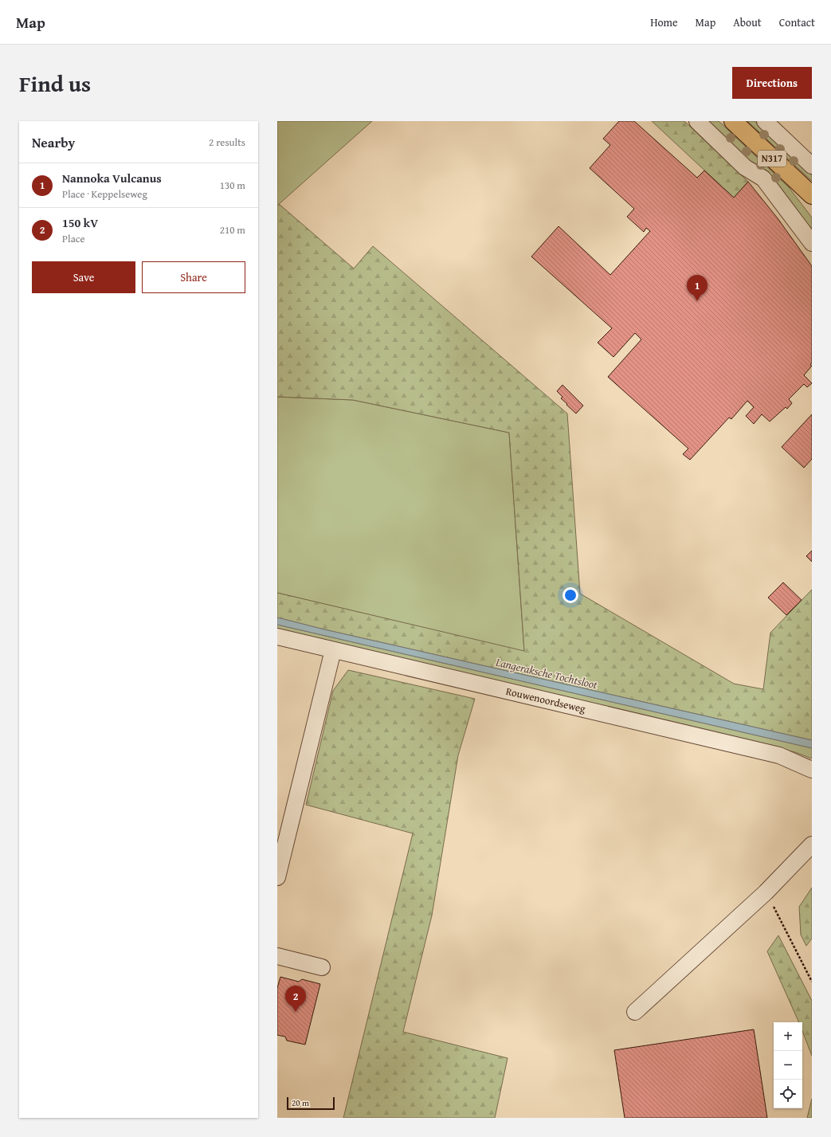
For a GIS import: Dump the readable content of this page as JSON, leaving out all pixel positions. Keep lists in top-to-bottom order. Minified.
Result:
{"streets":{"main road":["N317"],"street":["Rouwenoordseweg"]},"water":["Langeraksche Tochtsloot"],"scale_bar":"20 m","page":{"header":"Map","nav":["Home","Map","About","Contact"],"title":"Find us","buttons":["Directions",["Save","Share"]],"heading":["Nearby","2 results"],"list":[{"mark":"1","name":"Nannoka Vulcanus","note":"Place · Keppelseweg","value":"130 m"},{"mark":"2","name":"150 kV","note":"Place","value":"210 m"}],"pins":["1","2"],"map_buttons":["+","−"],"scale":"20 m"}}
